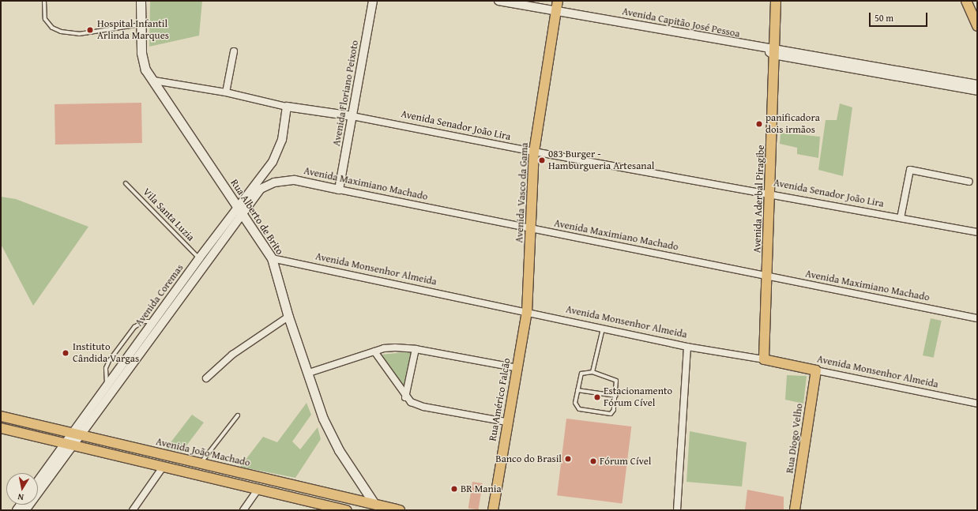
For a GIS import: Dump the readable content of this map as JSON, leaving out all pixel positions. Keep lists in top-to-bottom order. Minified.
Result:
{"streets":{"main road":["Avenida Vasco da Gama","Avenida Aderbal Piragibe","Rua Alberto de Brito","Avenida Monsenhor Almeida","Rua Américo Falcão","Rua Diogo Velho","Avenida João Machado"],"street":["Avenida Capitão José Pessoa","Avenida Floriano Peixoto","Avenida Senador João Lira","Avenida Maximiano Machado","Avenida Coremas"],"lane":["Vila Santa Luzia"]},"crossings":[["Avenida Capitão José Pessoa","Avenida Vasco da Gama"],["Avenida Capitão José Pessoa","Avenida Aderbal Piragibe"],["Avenida Floriano Peixoto","Avenida Senador João Lira"],["Avenida Floriano Peixoto","Avenida Maximiano Machado"],["Avenida Senador João Lira","Avenida Vasco da Gama"],["Avenida Senador João Lira","Avenida Aderbal Piragibe"],["Avenida Senador João Lira","Rua Alberto de Brito"],["Avenida Senador João Lira","Avenida Coremas"],["Avenida Maximiano Machado","Avenida Vasco da Gama"],["Avenida Maximiano Machado","Avenida Aderbal Piragibe"],["Avenida Maximiano Machado","Avenida Coremas"],["Avenida Vasco da Gama","Avenida Monsenhor Almeida"],["Avenida Vasco da Gama","Rua Américo Falcão"],["Avenida Aderbal Piragibe","Avenida Monsenhor Almeida"],["Vila Santa Luzia","Avenida Coremas"],["Rua Alberto de Brito","Avenida Monsenhor Almeida"],["Rua Alberto de Brito","Avenida Coremas"],["Rua Alberto de Brito","Avenida João Machado"],["Avenida Monsenhor Almeida","Rua Américo Falcão"],["Avenida Monsenhor Almeida","Rua Diogo Velho"],["Avenida Coremas","Avenida João Machado"]],"places":["Hospital Infantil Arlinda Marques","panificadora dois irmãos","083 Burger - Hamburgueria Artesanal","Instituto Cândida Vargas","Estacionamento Fórum Cível","Banco do Brasil","Fórum Cível","BR Mania"],"scale_bar":"50 m","north":"bottom"}
